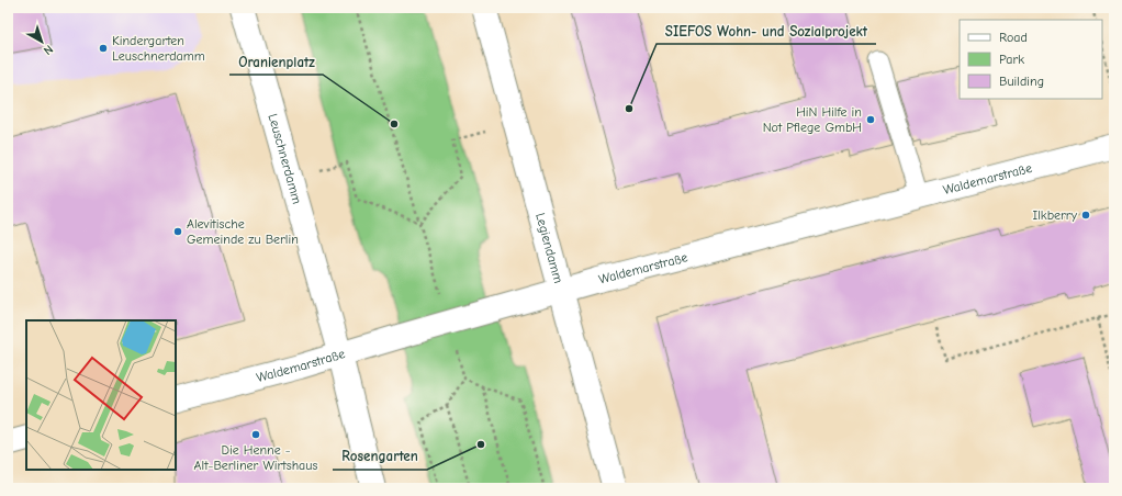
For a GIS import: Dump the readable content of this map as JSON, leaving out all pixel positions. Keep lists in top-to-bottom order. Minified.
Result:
{"streets":{"street":["Leuschnerdamm","Waldemarstraße","Legiendamm"]},"crossings":[["Leuschnerdamm","Waldemarstraße"],["Waldemarstraße","Legiendamm"]],"places":["Kindergarten Leuschnerdamm","SIEFOS Wohn- und Sozialprojekt","HiN Hilfe in Not Pflege GmbH","Oranienplatz","Ilkberry","Alevitische Gemeinde zu Berlin","Die Henne - Alt-Berliner Wirtshaus","Rosengarten"],"legend":["Road","Park","Building"],"north":"bottom right"}
